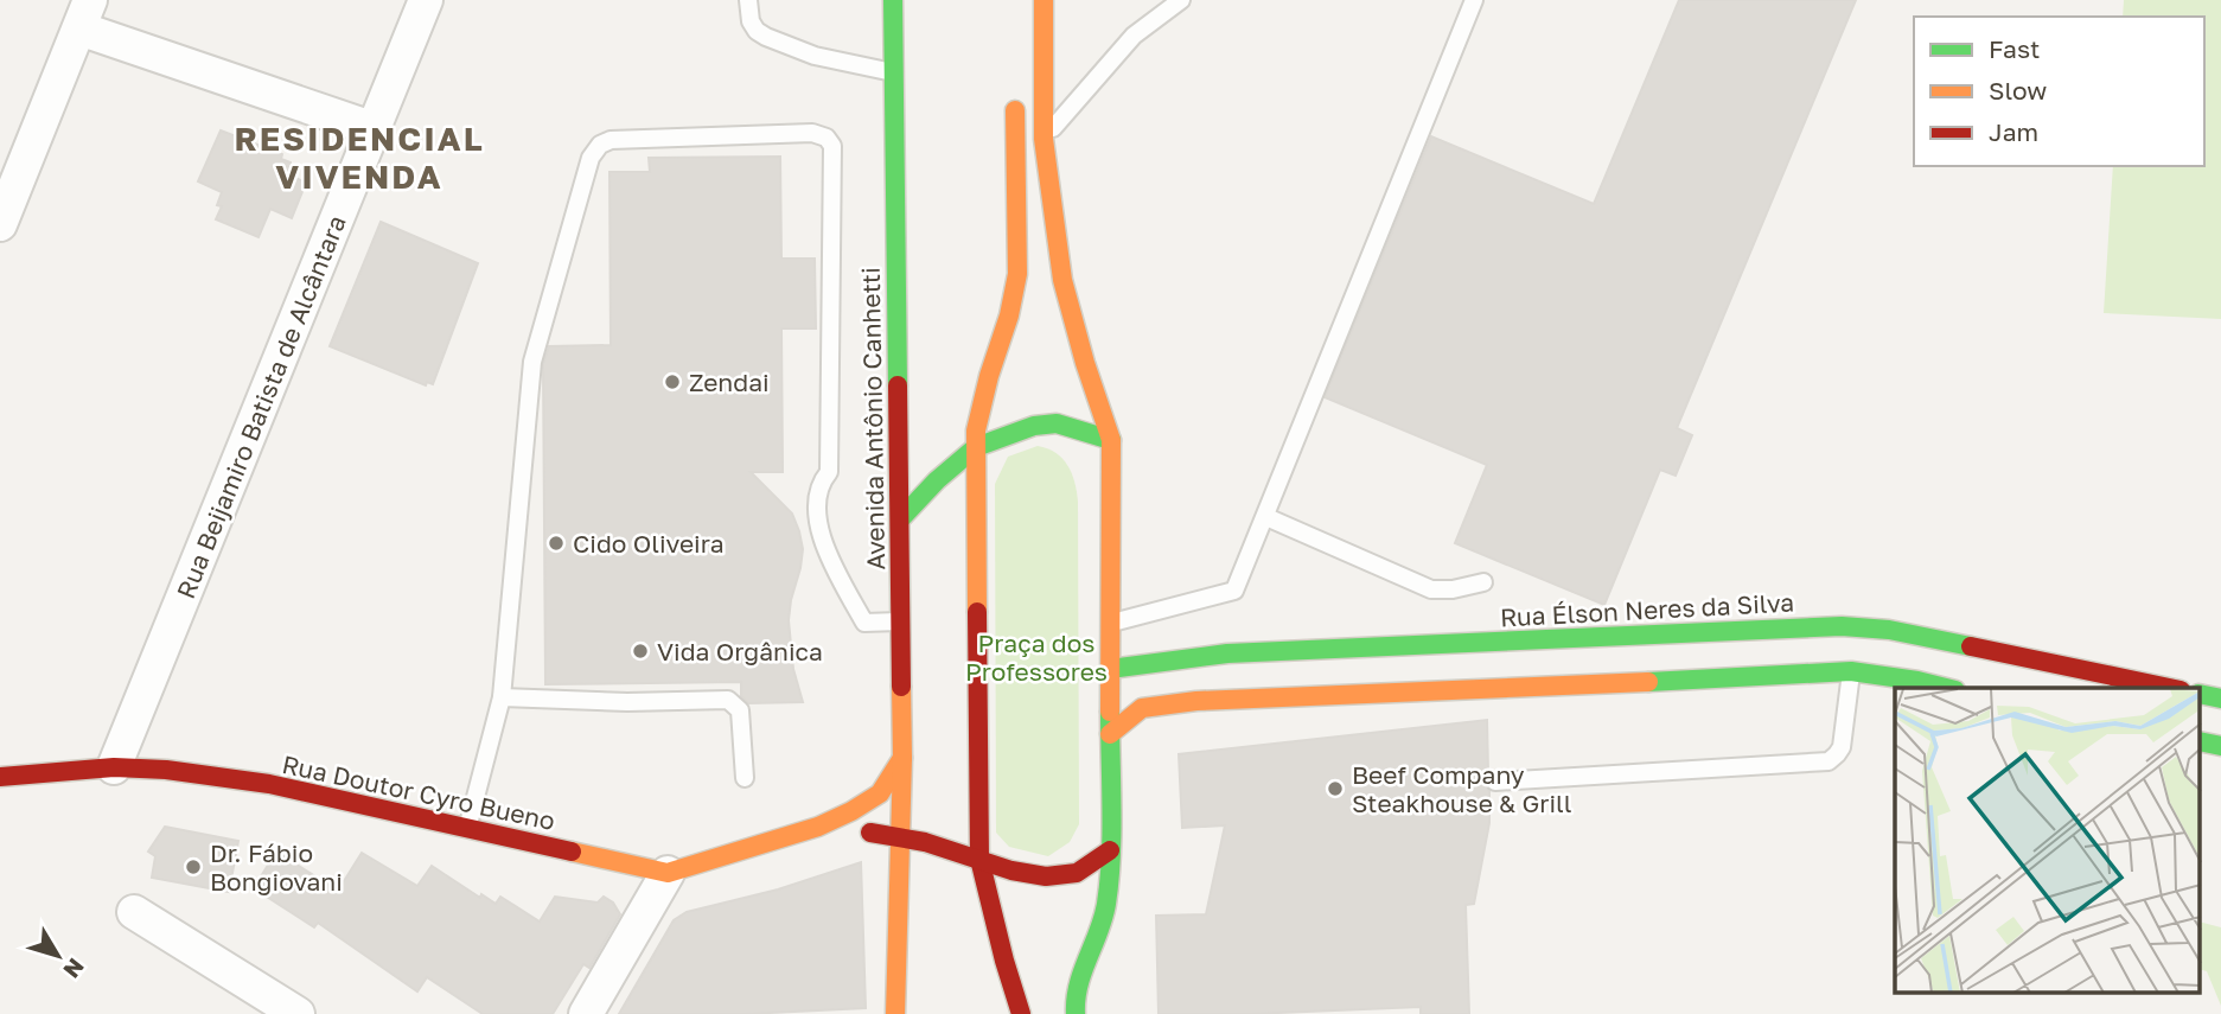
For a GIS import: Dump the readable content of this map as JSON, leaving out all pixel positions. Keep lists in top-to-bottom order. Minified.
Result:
{"streets":{"street":["Rua Beijamiro Batista de Alcântara","Avenida Antônio Canhetti","Rua Élson Neres da Silva","Rua Doutor Cyro Bueno"]},"crossings":[["Rua Beijamiro Batista de Alcântara","Rua Doutor Cyro Bueno"],["Avenida Antônio Canhetti","Rua Doutor Cyro Bueno"]],"districts":["RESIDENCIAL VIVENDA"],"parks":["Praça dos Professores"],"places":["Zendai","Cido Oliveira","Vida Orgânica","Beef Company Steakhouse & Grill","Dr. Fábio Bongiovani"],"legend":["Fast","Slow","Jam"],"north":"bottom right"}
